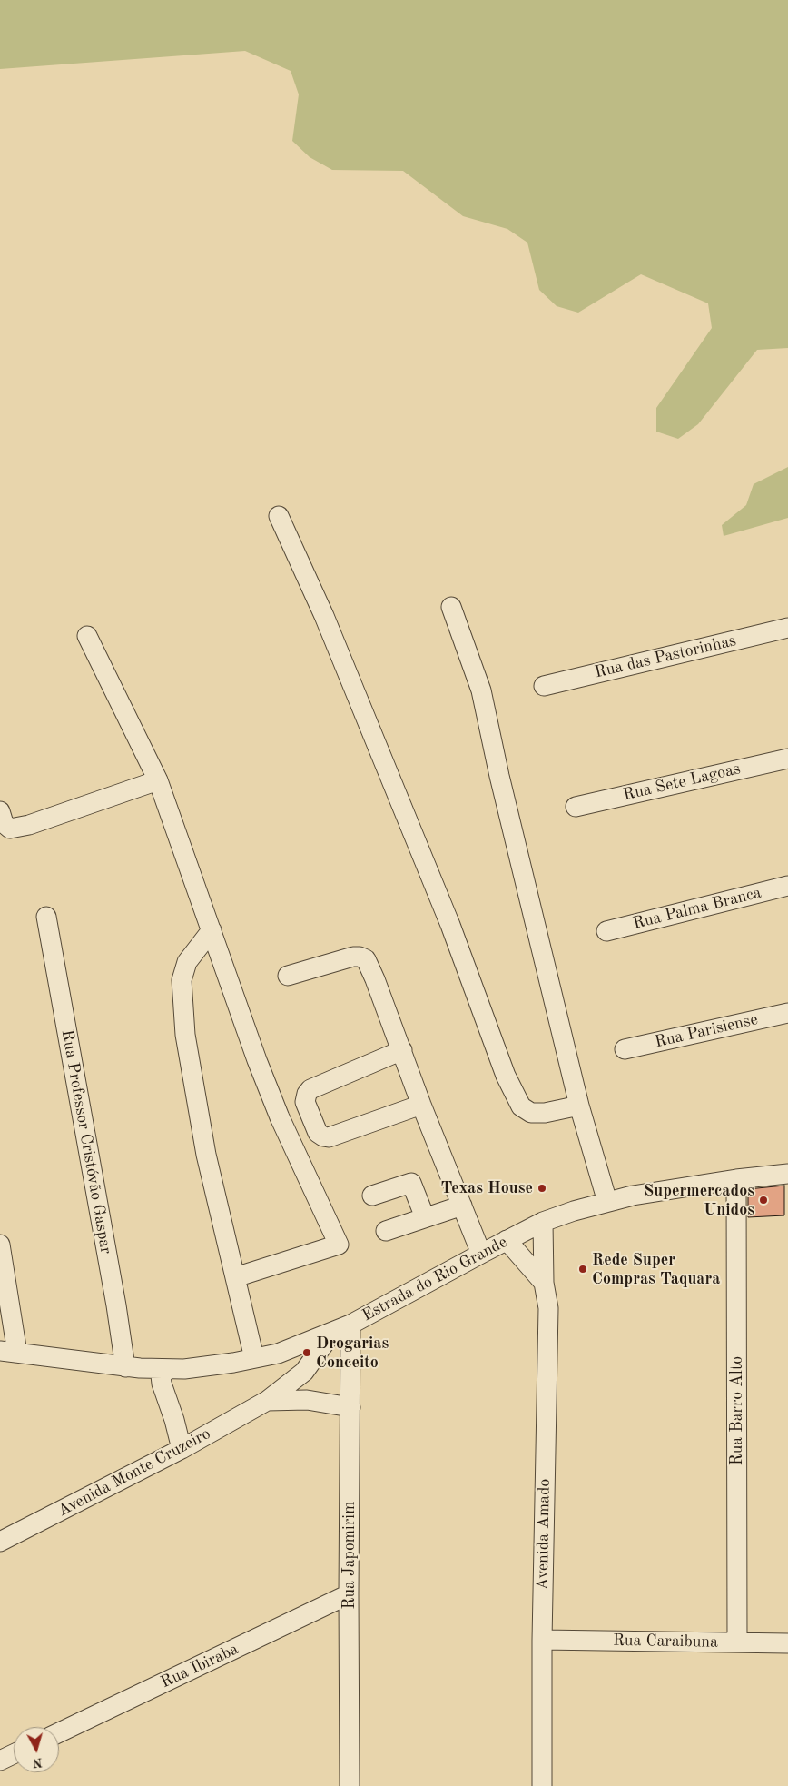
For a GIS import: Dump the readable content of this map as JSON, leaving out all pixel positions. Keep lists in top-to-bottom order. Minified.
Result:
{"streets":{"street":["Rua das Pastorinhas","Rua Sete Lagoas","Rua Palma Branca","Rua Parisiense","Rua Professor Cristóvão Gaspar","Estrada do Rio Grande","Rua Barro Alto","Avenida Monte Cruzeiro","Avenida Amado","Rua Japomirim","Rua Caraibuna","Rua Ibiraba"]},"crossings":[["Estrada do Rio Grande","Rua Barro Alto"],["Estrada do Rio Grande","Avenida Monte Cruzeiro"],["Estrada do Rio Grande","Avenida Amado"],["Estrada do Rio Grande","Rua Japomirim"],["Rua Barro Alto","Rua Caraibuna"],["Avenida Monte Cruzeiro","Rua Japomirim"],["Avenida Amado","Rua Caraibuna"],["Rua Japomirim","Rua Ibiraba"]],"places":["Texas House","Supermercados Unidos","Rede Super Compras Taquara","Drogarias Conceito"],"north":"bottom"}
